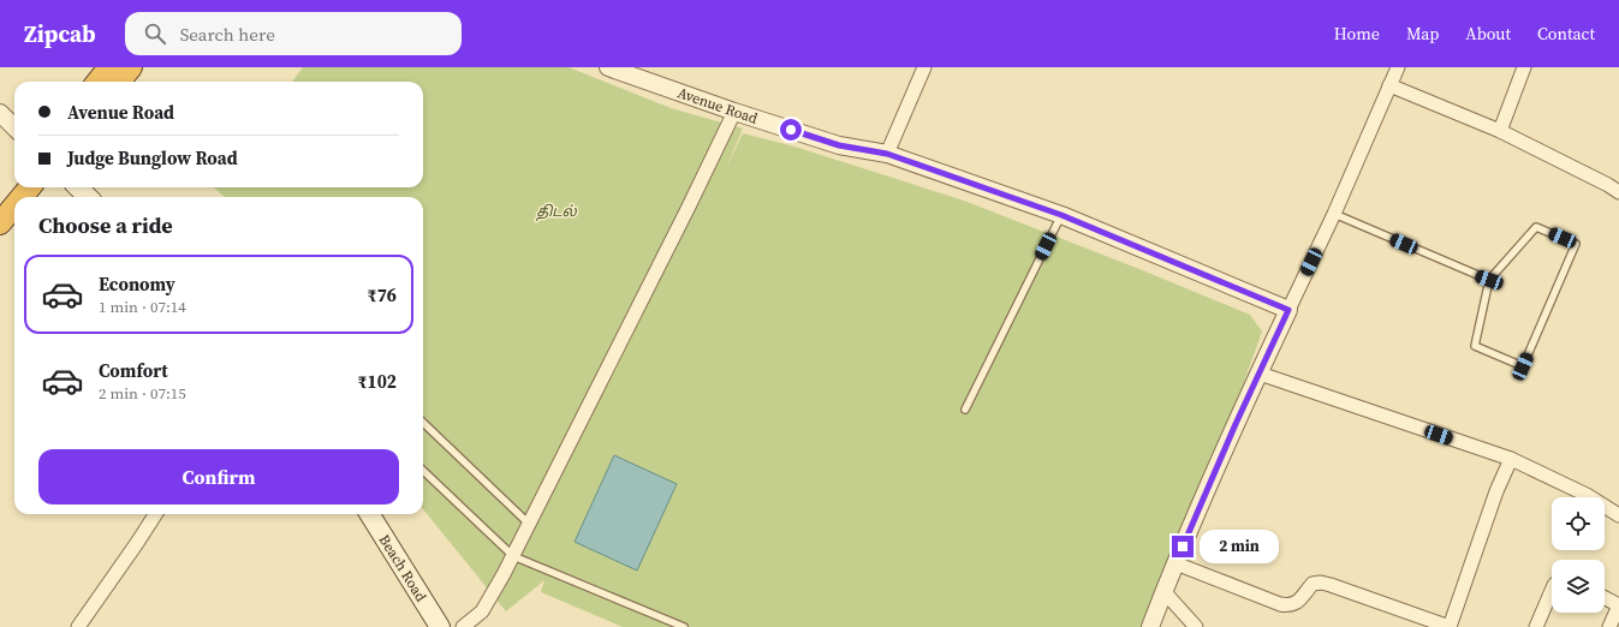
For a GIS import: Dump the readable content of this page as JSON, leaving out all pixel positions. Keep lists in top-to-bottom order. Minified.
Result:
{"streets":{"main road":["Beach Road"],"street":["Avenue Road"]},"parks":["திடல்"],"page":{"header":"Zipcab","search":"Search here","nav":["Home","Map","About","Contact"],"banner":["Avenue Road","Judge Bunglow Road"],"heading":"Choose a ride","list":[{"name":"Economy","note":"1 min · 07:14","value":"₹76"},{"name":"Comfort","note":"2 min · 07:15","value":"₹102"}],"buttons":"Confirm","bubble":"2 min"}}
